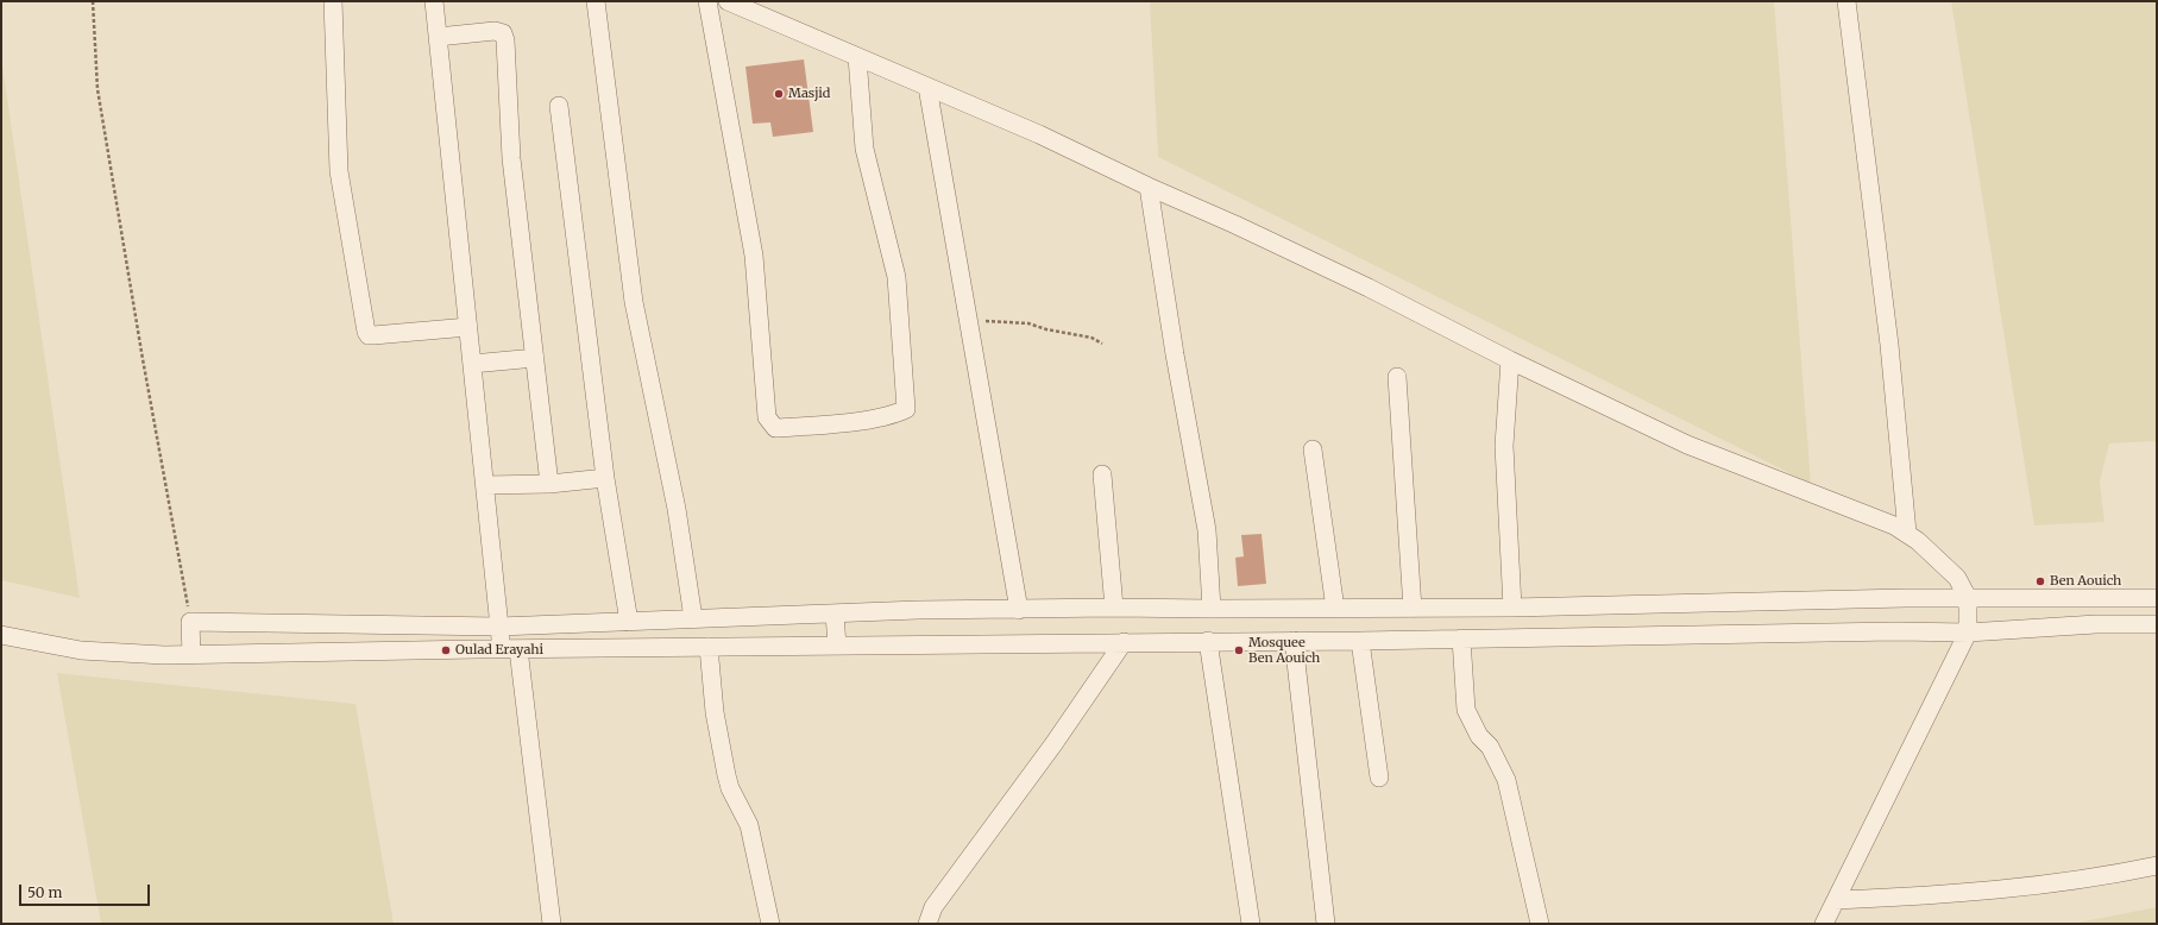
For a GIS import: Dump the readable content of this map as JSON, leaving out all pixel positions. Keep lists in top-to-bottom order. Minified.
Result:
{"places":["Masjid","Ben Aouich","Oulad Erayahi","Mosquee Ben Aouich"],"scale_bar":"50 m"}
